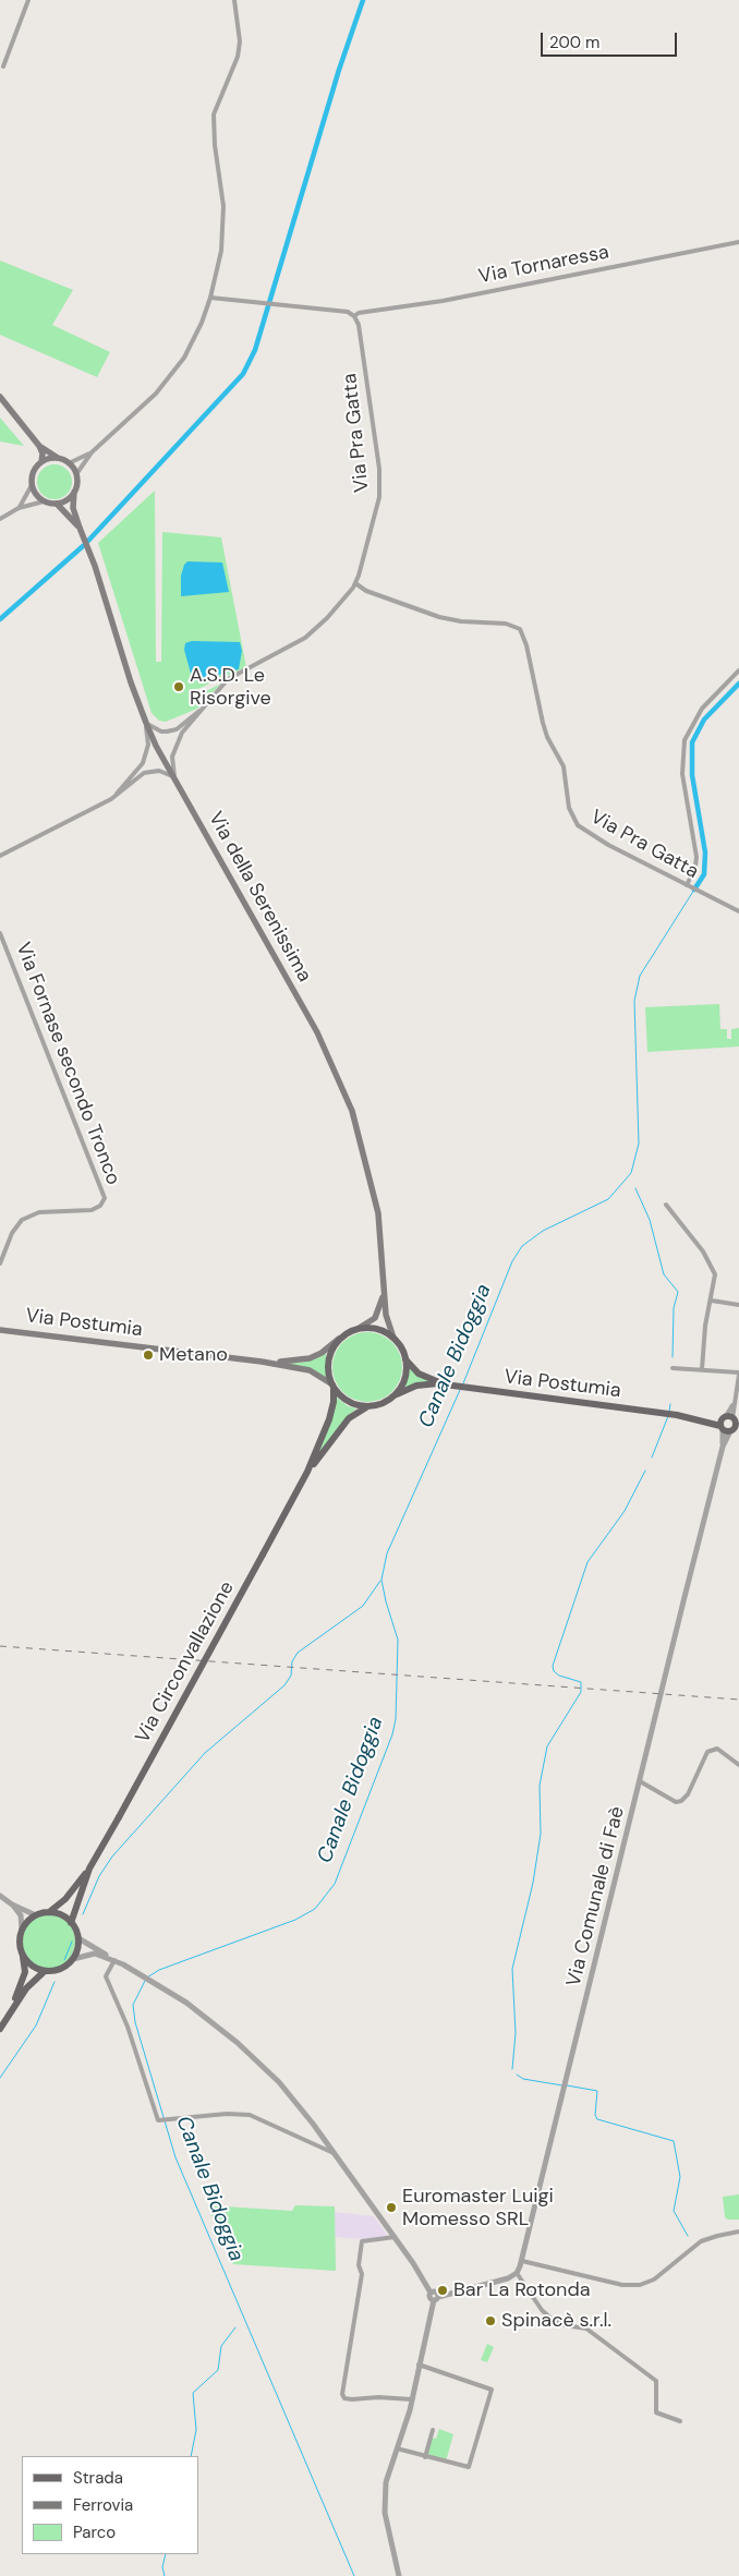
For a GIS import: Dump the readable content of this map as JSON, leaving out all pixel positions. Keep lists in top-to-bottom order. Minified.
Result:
{"streets":{"main road":["Via della Serenissima","Via Postumia","Via Circonvallazione"],"street":["Via Tornaressa","Via Pra Gatta","Via Fornase secondo Tronco","Via Comunale di Faè"]},"crossings":[["Via Tornaressa","Via Pra Gatta"],["Via della Serenissima","Via Postumia"],["Via della Serenissima","Via Circonvallazione"],["Via Postumia","Via Circonvallazione"],["Via Postumia","Via Comunale di Faè"]],"water":["Canale Bidoggia"],"places":["A.S.D. Le Risorgive","Metano","Euromaster Luigi Momesso SRL","Bar La Rotonda","Spinacè s.r.l."],"legend":["Strada","Ferrovia","Parco"],"scale_bar":"200 m"}
